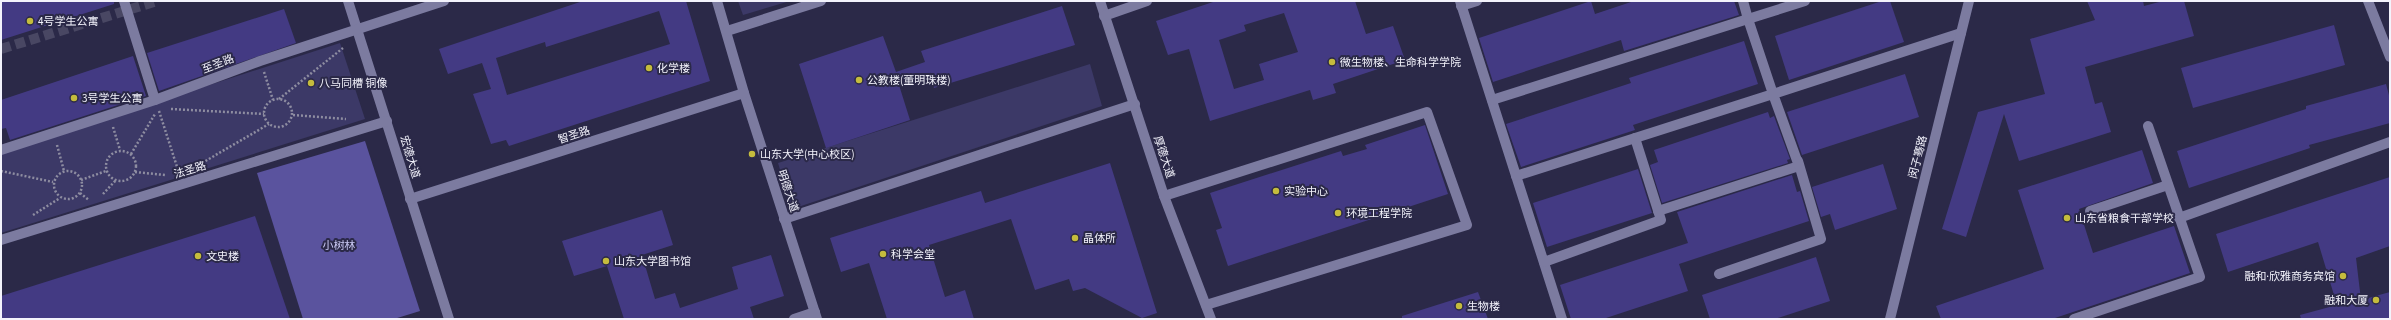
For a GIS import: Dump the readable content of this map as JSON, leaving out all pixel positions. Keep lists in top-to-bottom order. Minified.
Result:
{"streets":{"street":["至圣路","智圣路","宏德大道","厚德大道","闵子骞路","法圣路","明德大道"]},"crossings":[["至圣路","宏德大道"],["智圣路","宏德大道"],["智圣路","明德大道"],["宏德大道","法圣路"]],"parks":["小树林"],"places":["4号学生公寓","微生物楼、生命科学学院","化学楼","公教楼(董明珠楼)","八马同槽 铜像","3号学生公寓","山东大学(中心校区)","实验中心","环境工程学院","山东省粮食干部学校","晶体所","科学会堂","文史楼","山东大学图书馆","融和·欣雅商务宾馆","融和大厦","生物楼"]}
